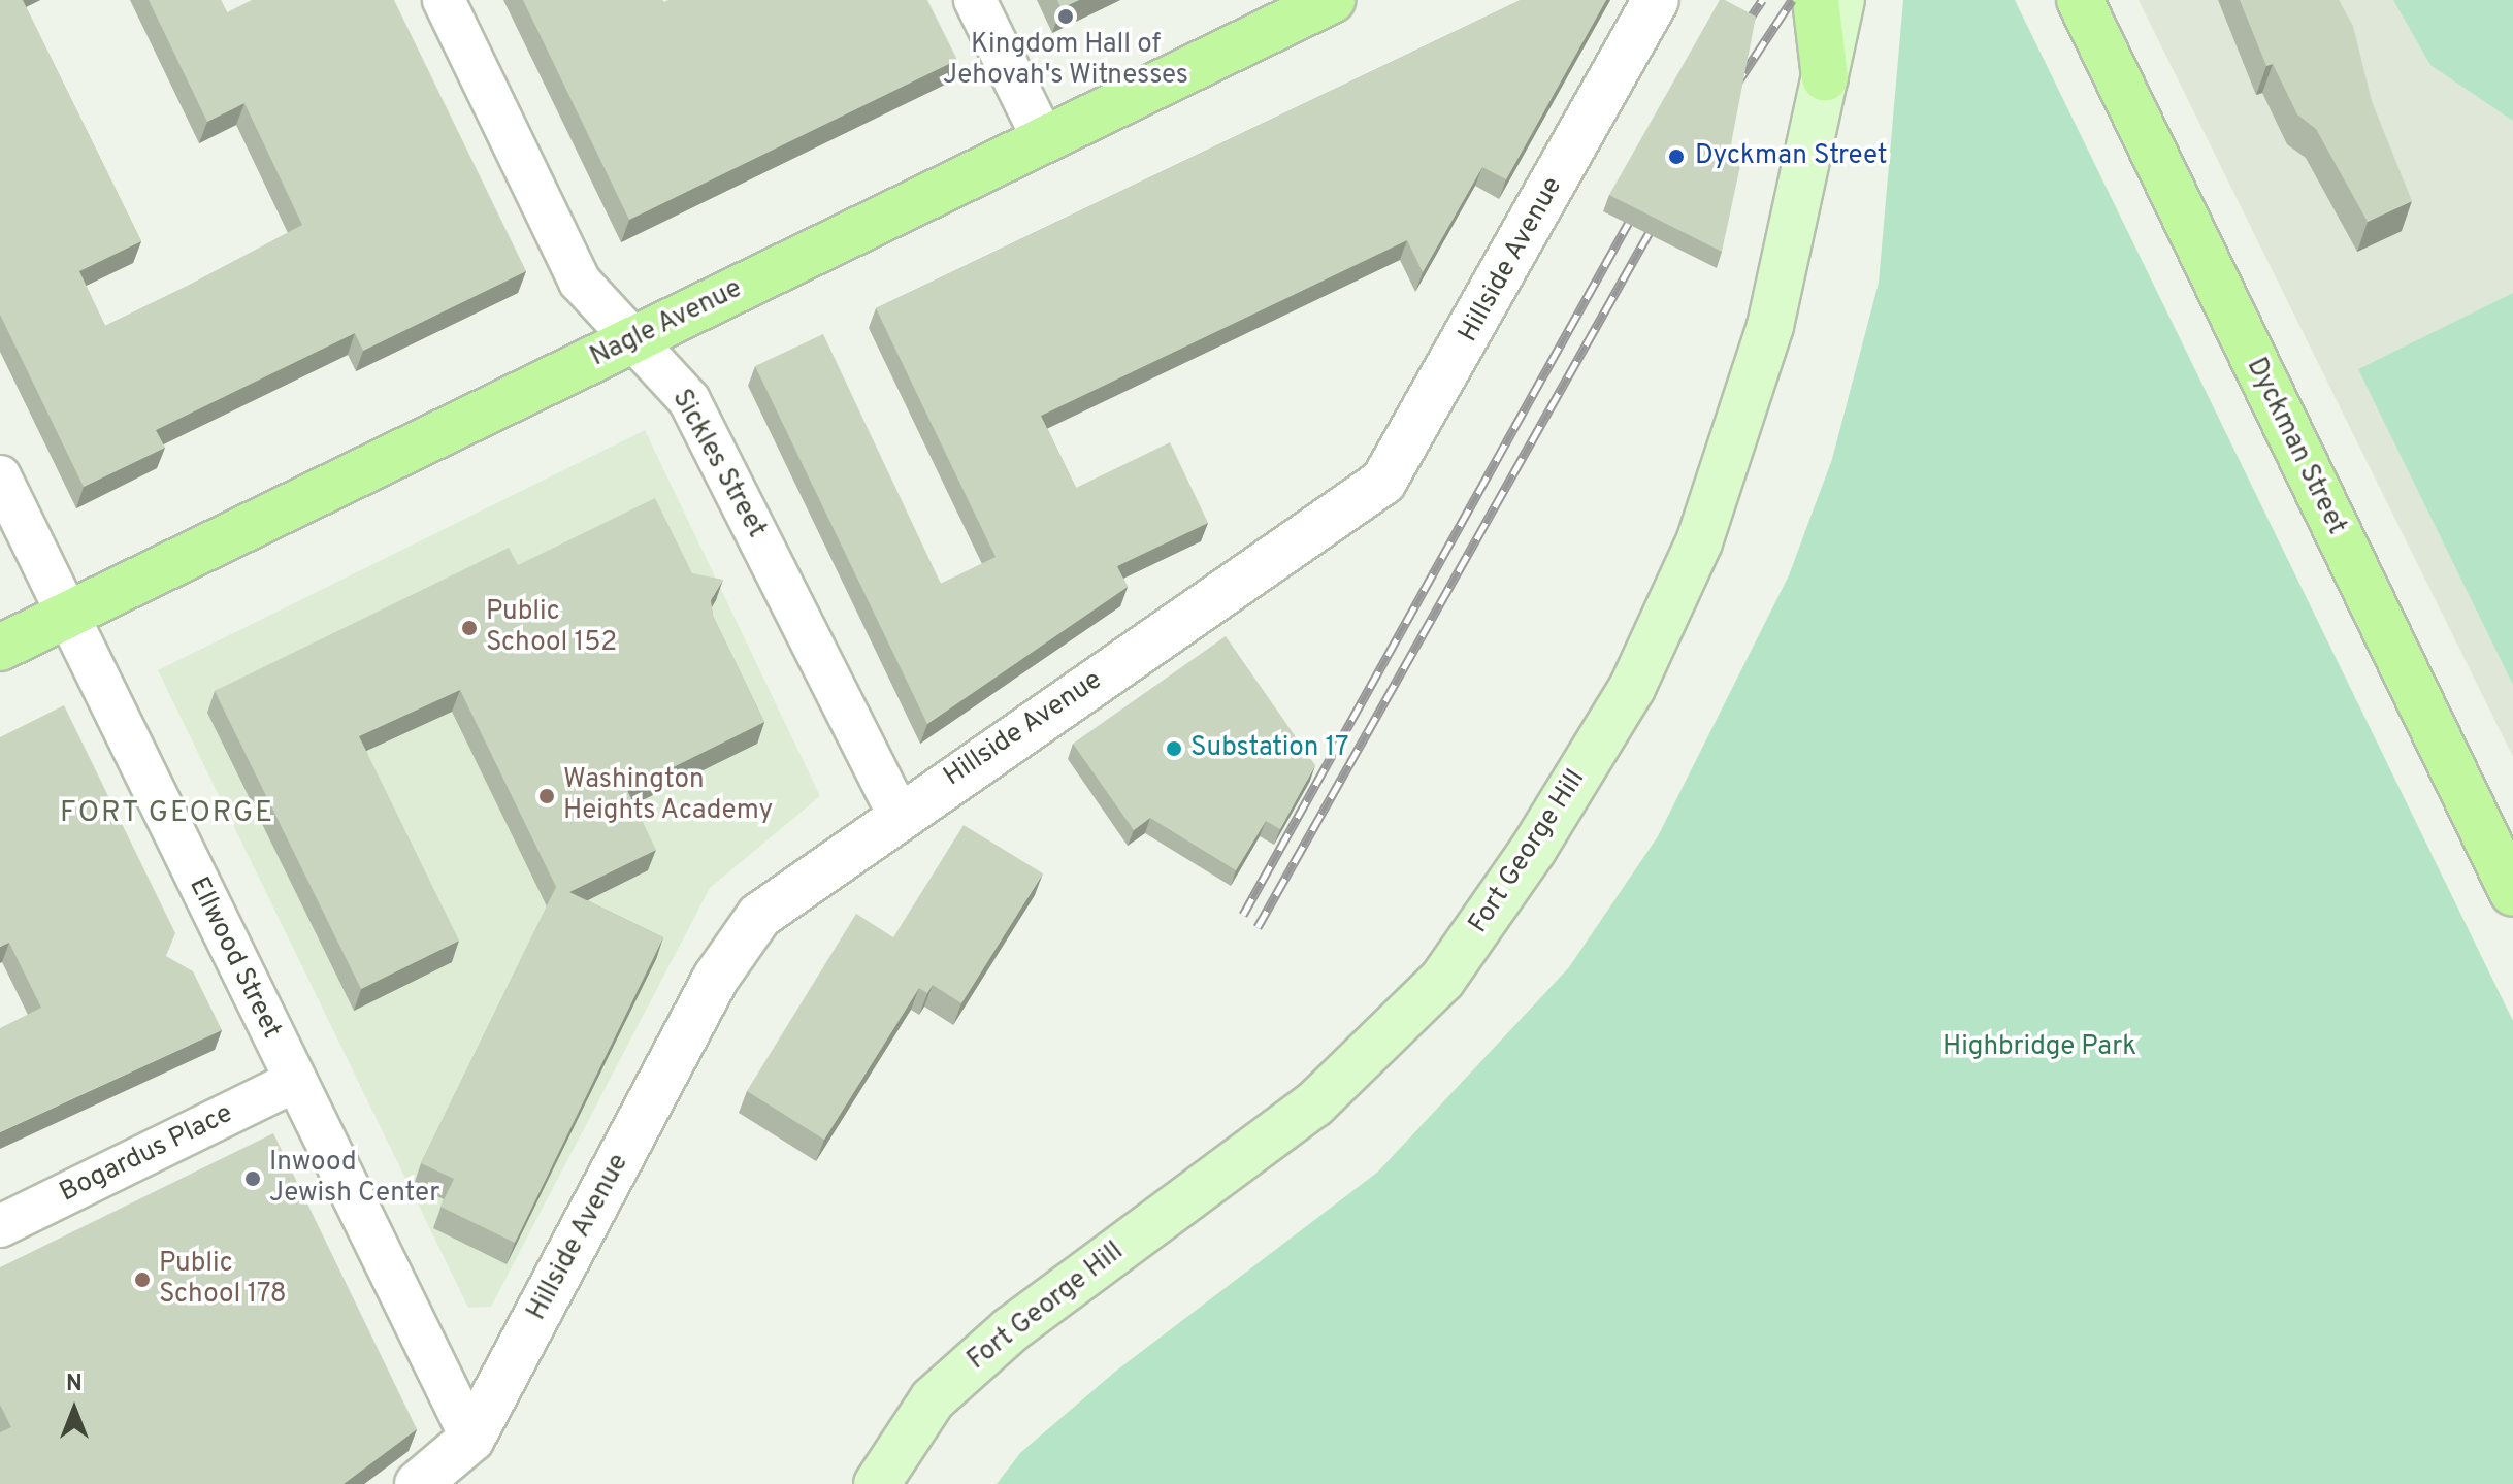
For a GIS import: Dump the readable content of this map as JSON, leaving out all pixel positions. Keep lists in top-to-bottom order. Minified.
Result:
{"streets":{"main road":["Nagle Avenue","Dyckman Street","Fort George Hill"],"street":["Hillside Avenue","Sickles Street","Ellwood Street","Bogardus Place"]},"crossings":[["Hillside Avenue","Sickles Street"],["Hillside Avenue","Ellwood Street"],["Nagle Avenue","Sickles Street"],["Nagle Avenue","Ellwood Street"],["Ellwood Street","Bogardus Place"]],"districts":["FORT GEORGE"],"parks":["Highbridge Park"],"places":["Kingdom Hall of Jehovah's Witnesses","Dyckman Street","Public School 152","Substation 17","Washington Heights Academy","Inwood Jewish Center","Public School 178"],"north":"top"}
